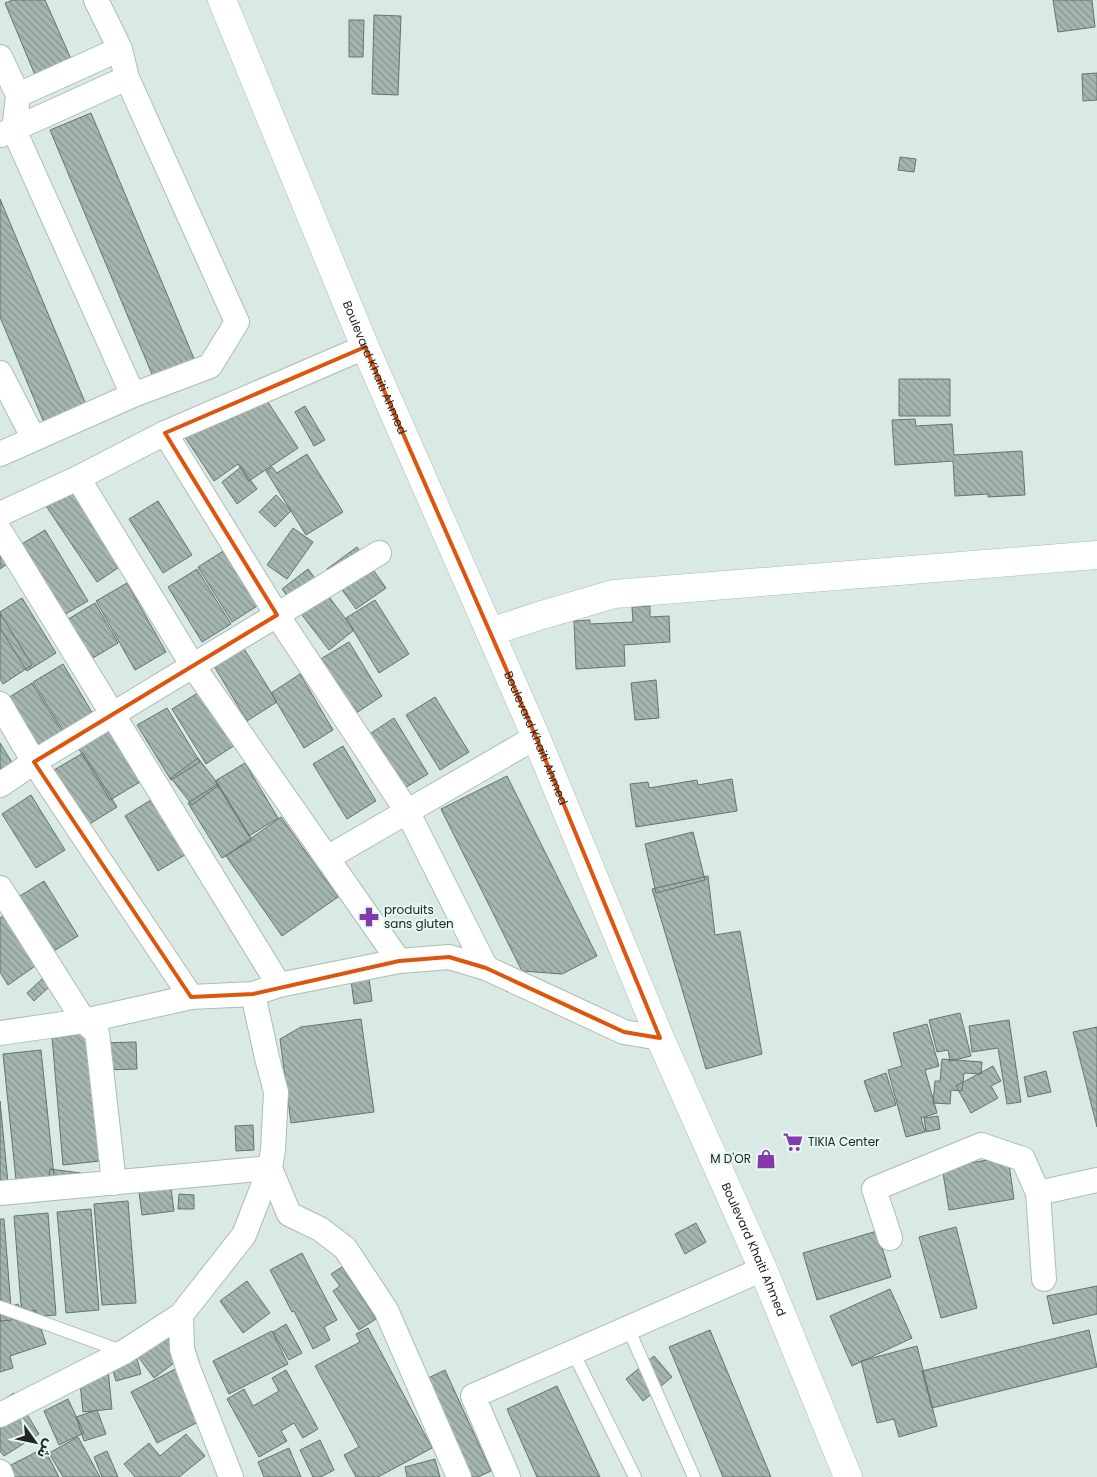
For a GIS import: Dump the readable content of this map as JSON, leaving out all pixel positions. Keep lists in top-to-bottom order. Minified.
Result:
{"streets":{"main road":["Boulevard Khaiti Ahmed"]},"places":{"pharmacy":["produits sans gluten"],"supermarket":["TIKIA Center"],"shop":["M D'OR"]},"north":"bottom right"}
